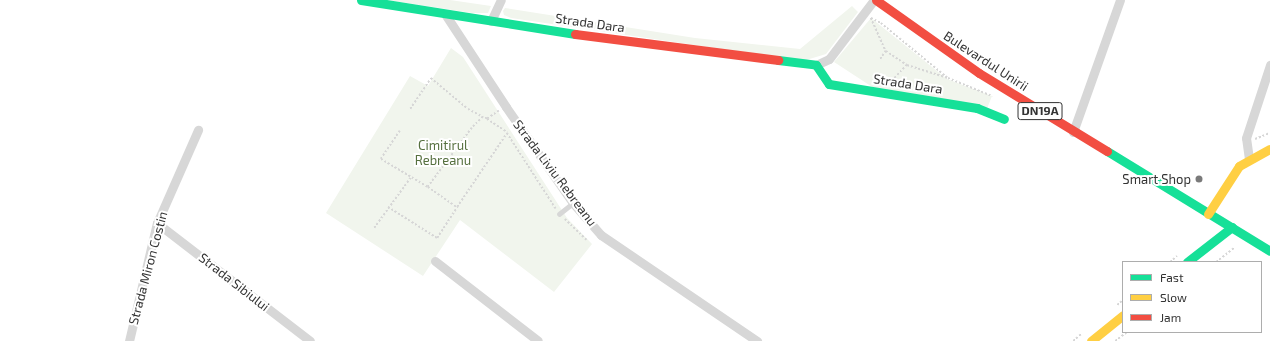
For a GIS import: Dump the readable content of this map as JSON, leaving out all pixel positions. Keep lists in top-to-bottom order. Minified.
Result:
{"streets":{"main road":["Strada Dara","Bulevardul Unirii","DN19A"],"street":["Strada Liviu Rebreanu","Strada Miron Costin","Strada Sibiului"]},"crossings":[["Strada Dara","Strada Liviu Rebreanu"],["Strada Miron Costin","Strada Sibiului"]],"parks":["Cimitirul Rebreanu"],"places":["Smart Shop"],"legend":["Fast","Slow","Jam"]}
